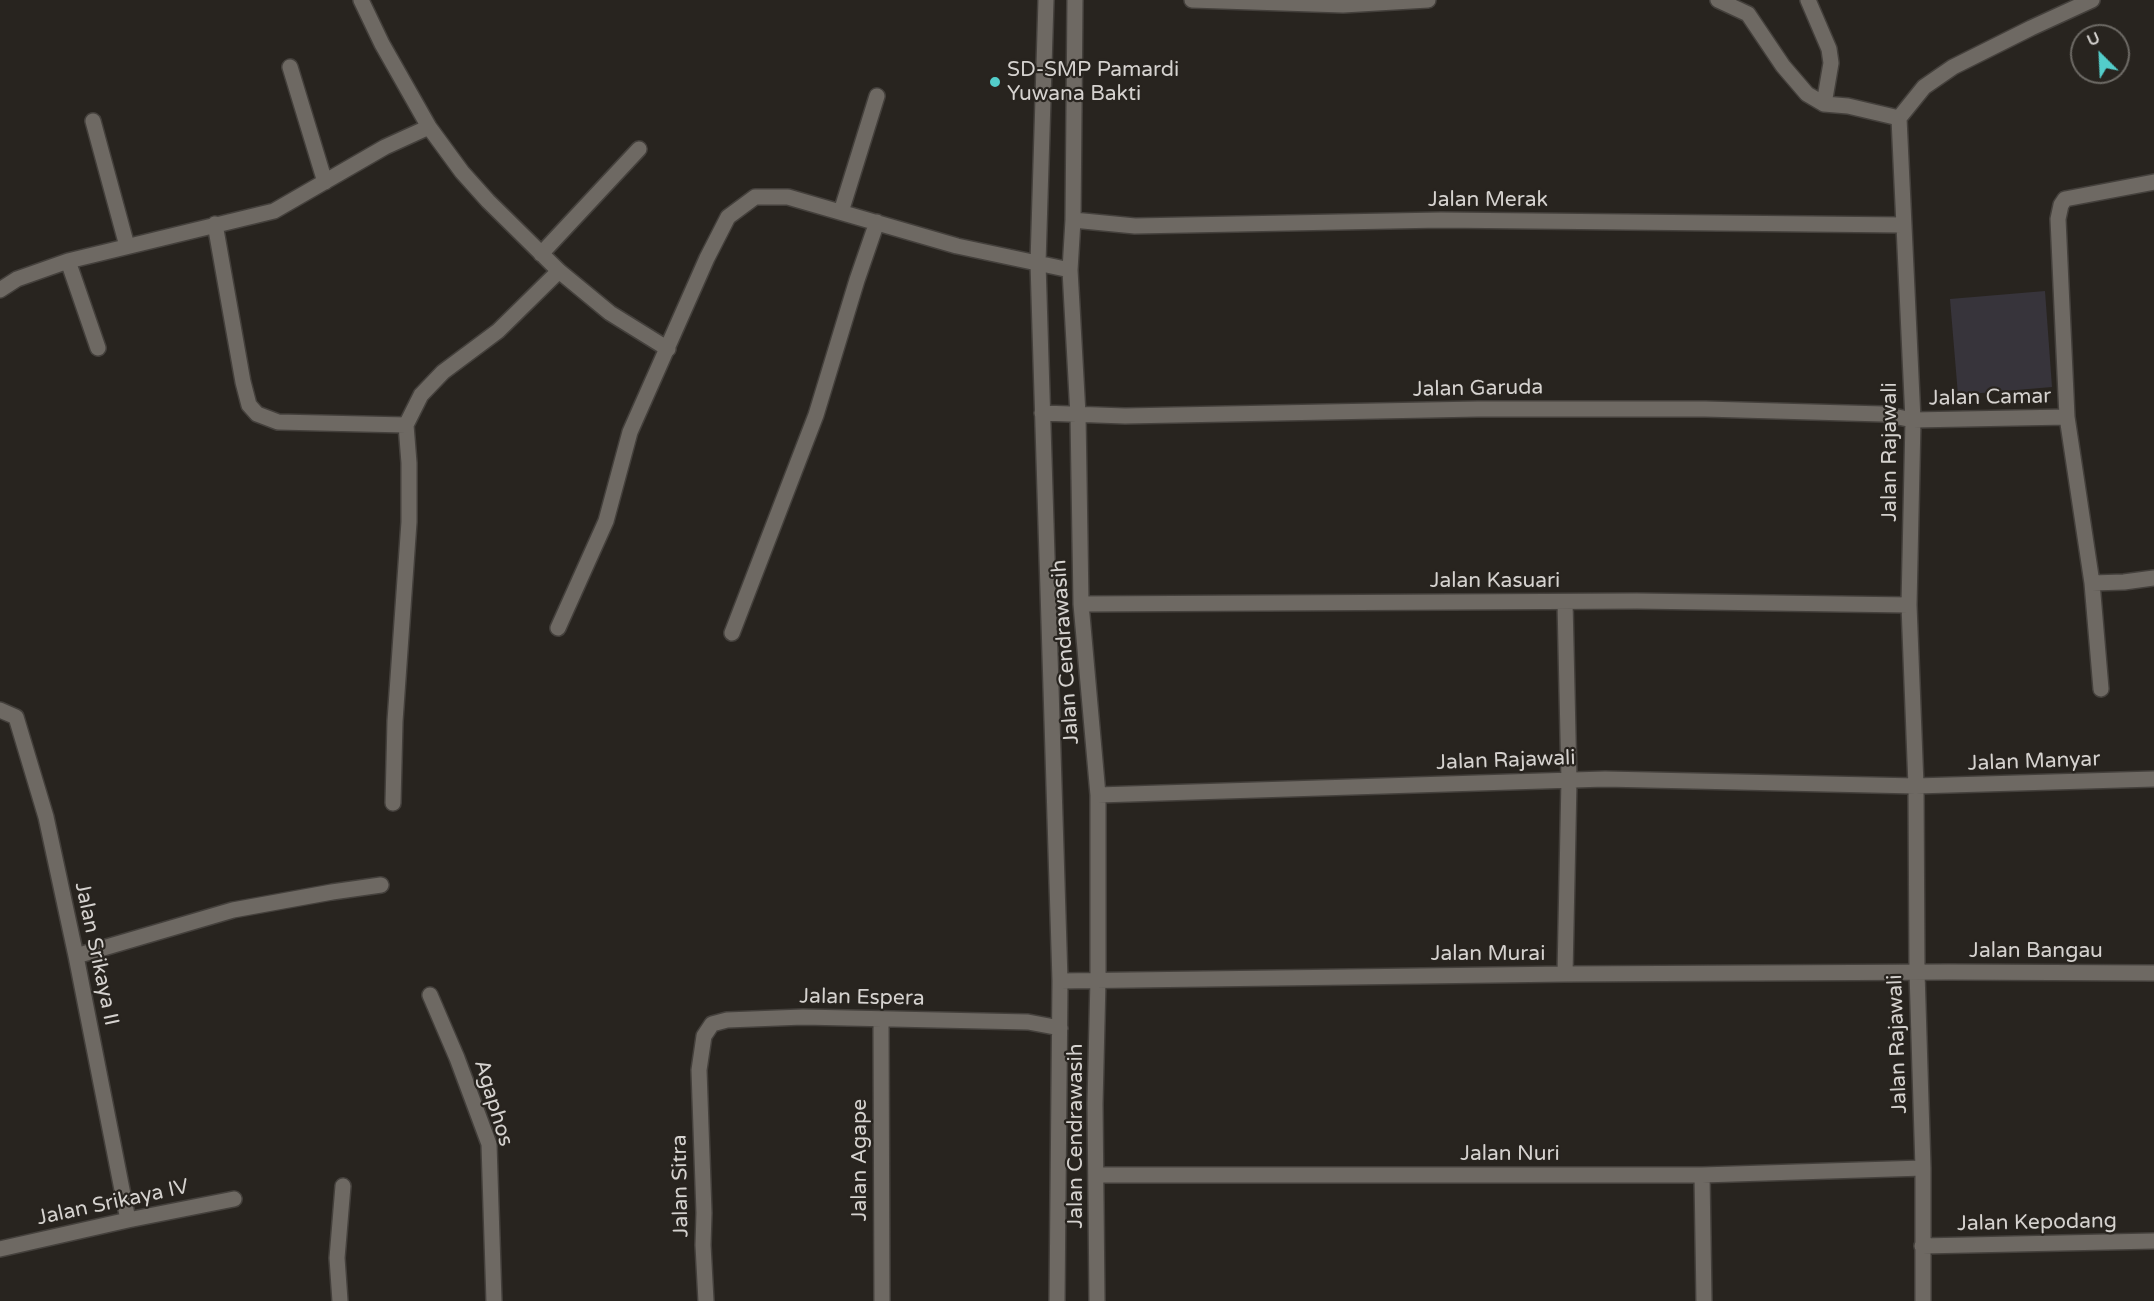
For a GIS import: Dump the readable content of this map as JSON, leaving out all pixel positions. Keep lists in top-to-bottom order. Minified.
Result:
{"streets":{"street":["Jalan Merak","Jalan Garuda","Jalan Camar","Jalan Rajawali","Jalan Kasuari","Jalan Cendrawasih","Jalan Manyar","Jalan Bangau","Jalan Srikaya II","Jalan Murai","Jalan Espera","Agaphos","Jalan Nuri","Jalan Agape","Jalan Sitra","Jalan Srikaya IV","Jalan Kepodang"]},"crossings":[["Jalan Merak","Jalan Rajawali"],["Jalan Merak","Jalan Cendrawasih"],["Jalan Garuda","Jalan Camar"],["Jalan Garuda","Jalan Rajawali"],["Jalan Garuda","Jalan Cendrawasih"],["Jalan Camar","Jalan Rajawali"],["Jalan Rajawali","Jalan Kasuari"],["Jalan Rajawali","Jalan Cendrawasih"],["Jalan Rajawali","Jalan Manyar"],["Jalan Rajawali","Jalan Bangau"],["Jalan Rajawali","Jalan Murai"],["Jalan Rajawali","Jalan Nuri"],["Jalan Rajawali","Jalan Kepodang"],["Jalan Kasuari","Jalan Cendrawasih"],["Jalan Cendrawasih","Jalan Murai"],["Jalan Cendrawasih","Jalan Espera"],["Jalan Cendrawasih","Jalan Nuri"],["Jalan Bangau","Jalan Murai"],["Jalan Srikaya II","Jalan Srikaya IV"],["Jalan Espera","Jalan Agape"],["Jalan Espera","Jalan Sitra"]],"places":["SD-SMP Pamardi Yuwana Bakti"],"north":"top left"}
